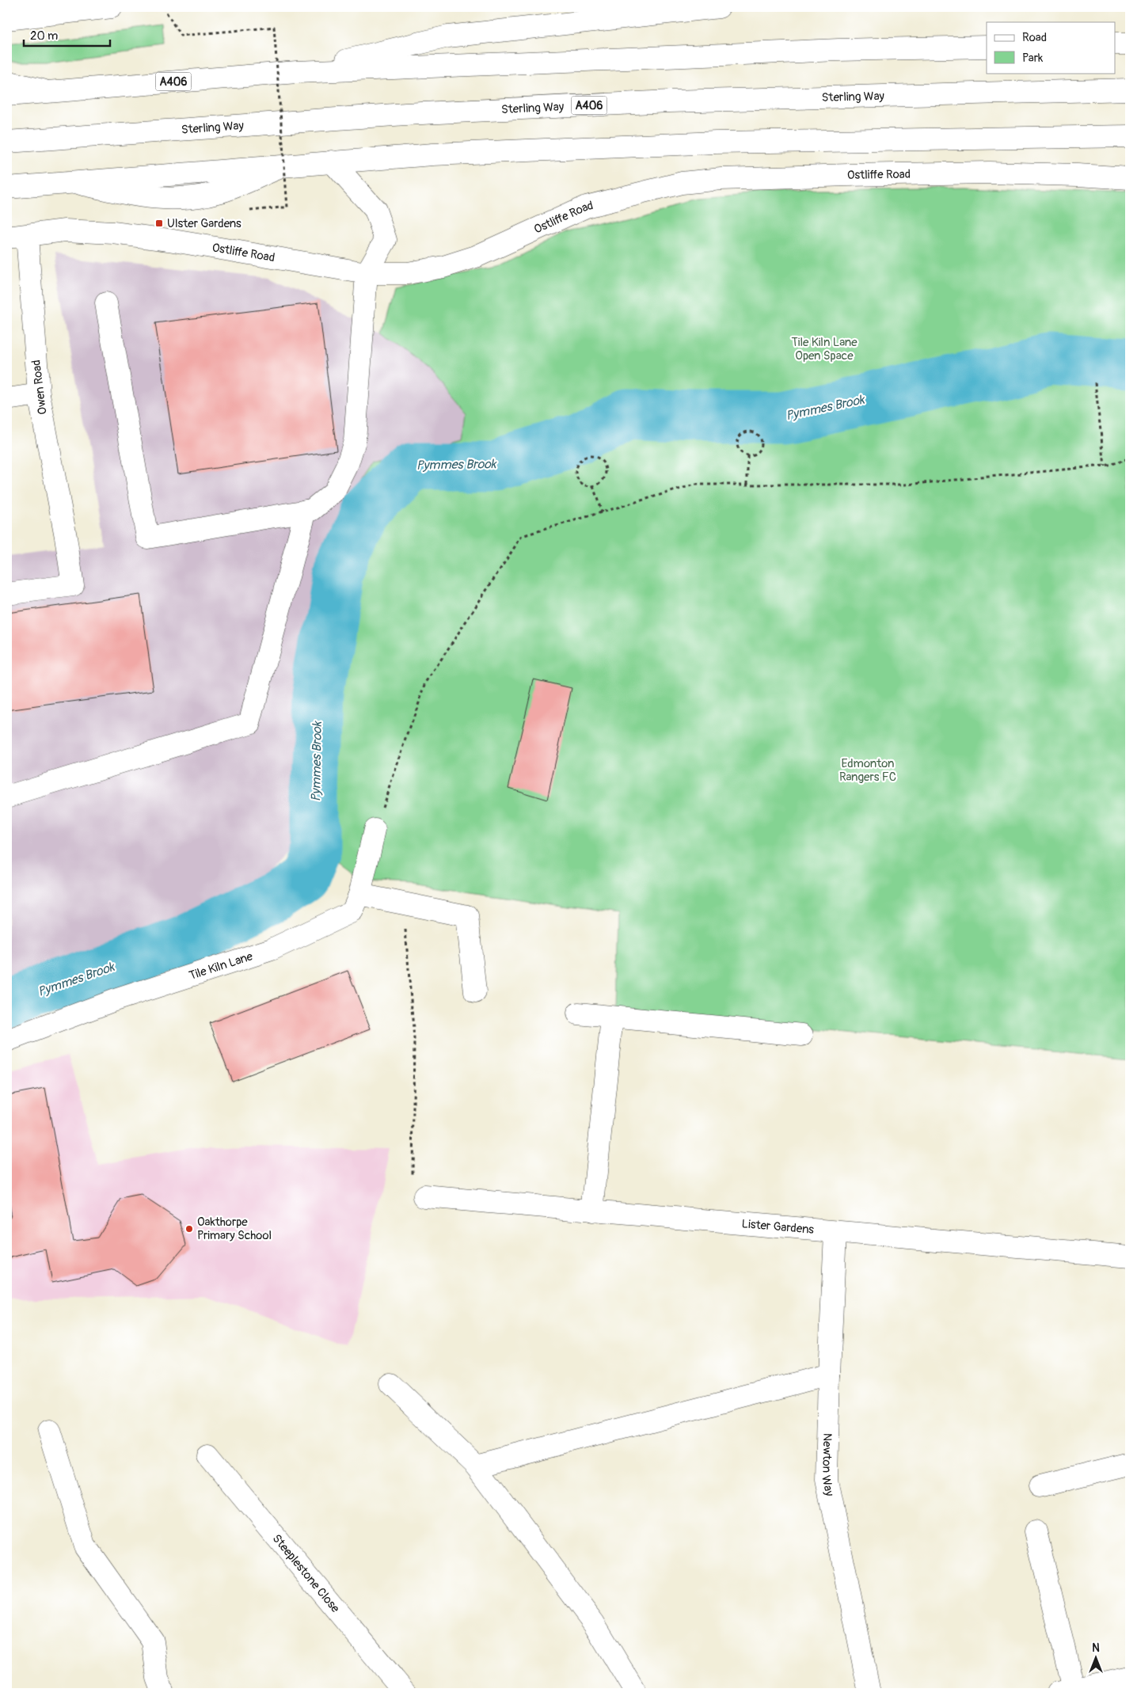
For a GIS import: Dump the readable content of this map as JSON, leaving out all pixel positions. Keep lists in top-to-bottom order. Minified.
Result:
{"streets":{"main road":["A406","Sterling Way","Ostliffe Road","Owen Road","Tile Kiln Lane","Lister Gardens","Newton Way","Steeplestone Close"]},"crossings":[["Ostliffe Road","Owen Road"],["Lister Gardens","Newton Way"]],"water":["Pymmes Brook"],"parks":["Tile Kiln Lane Open Space","Edmonton Rangers FC"],"places":{"transit":["Ulster Gardens"],"other":["Oakthorpe Primary School"]},"legend":["Road","Park"],"scale_bar":"20 m","north":"top"}
